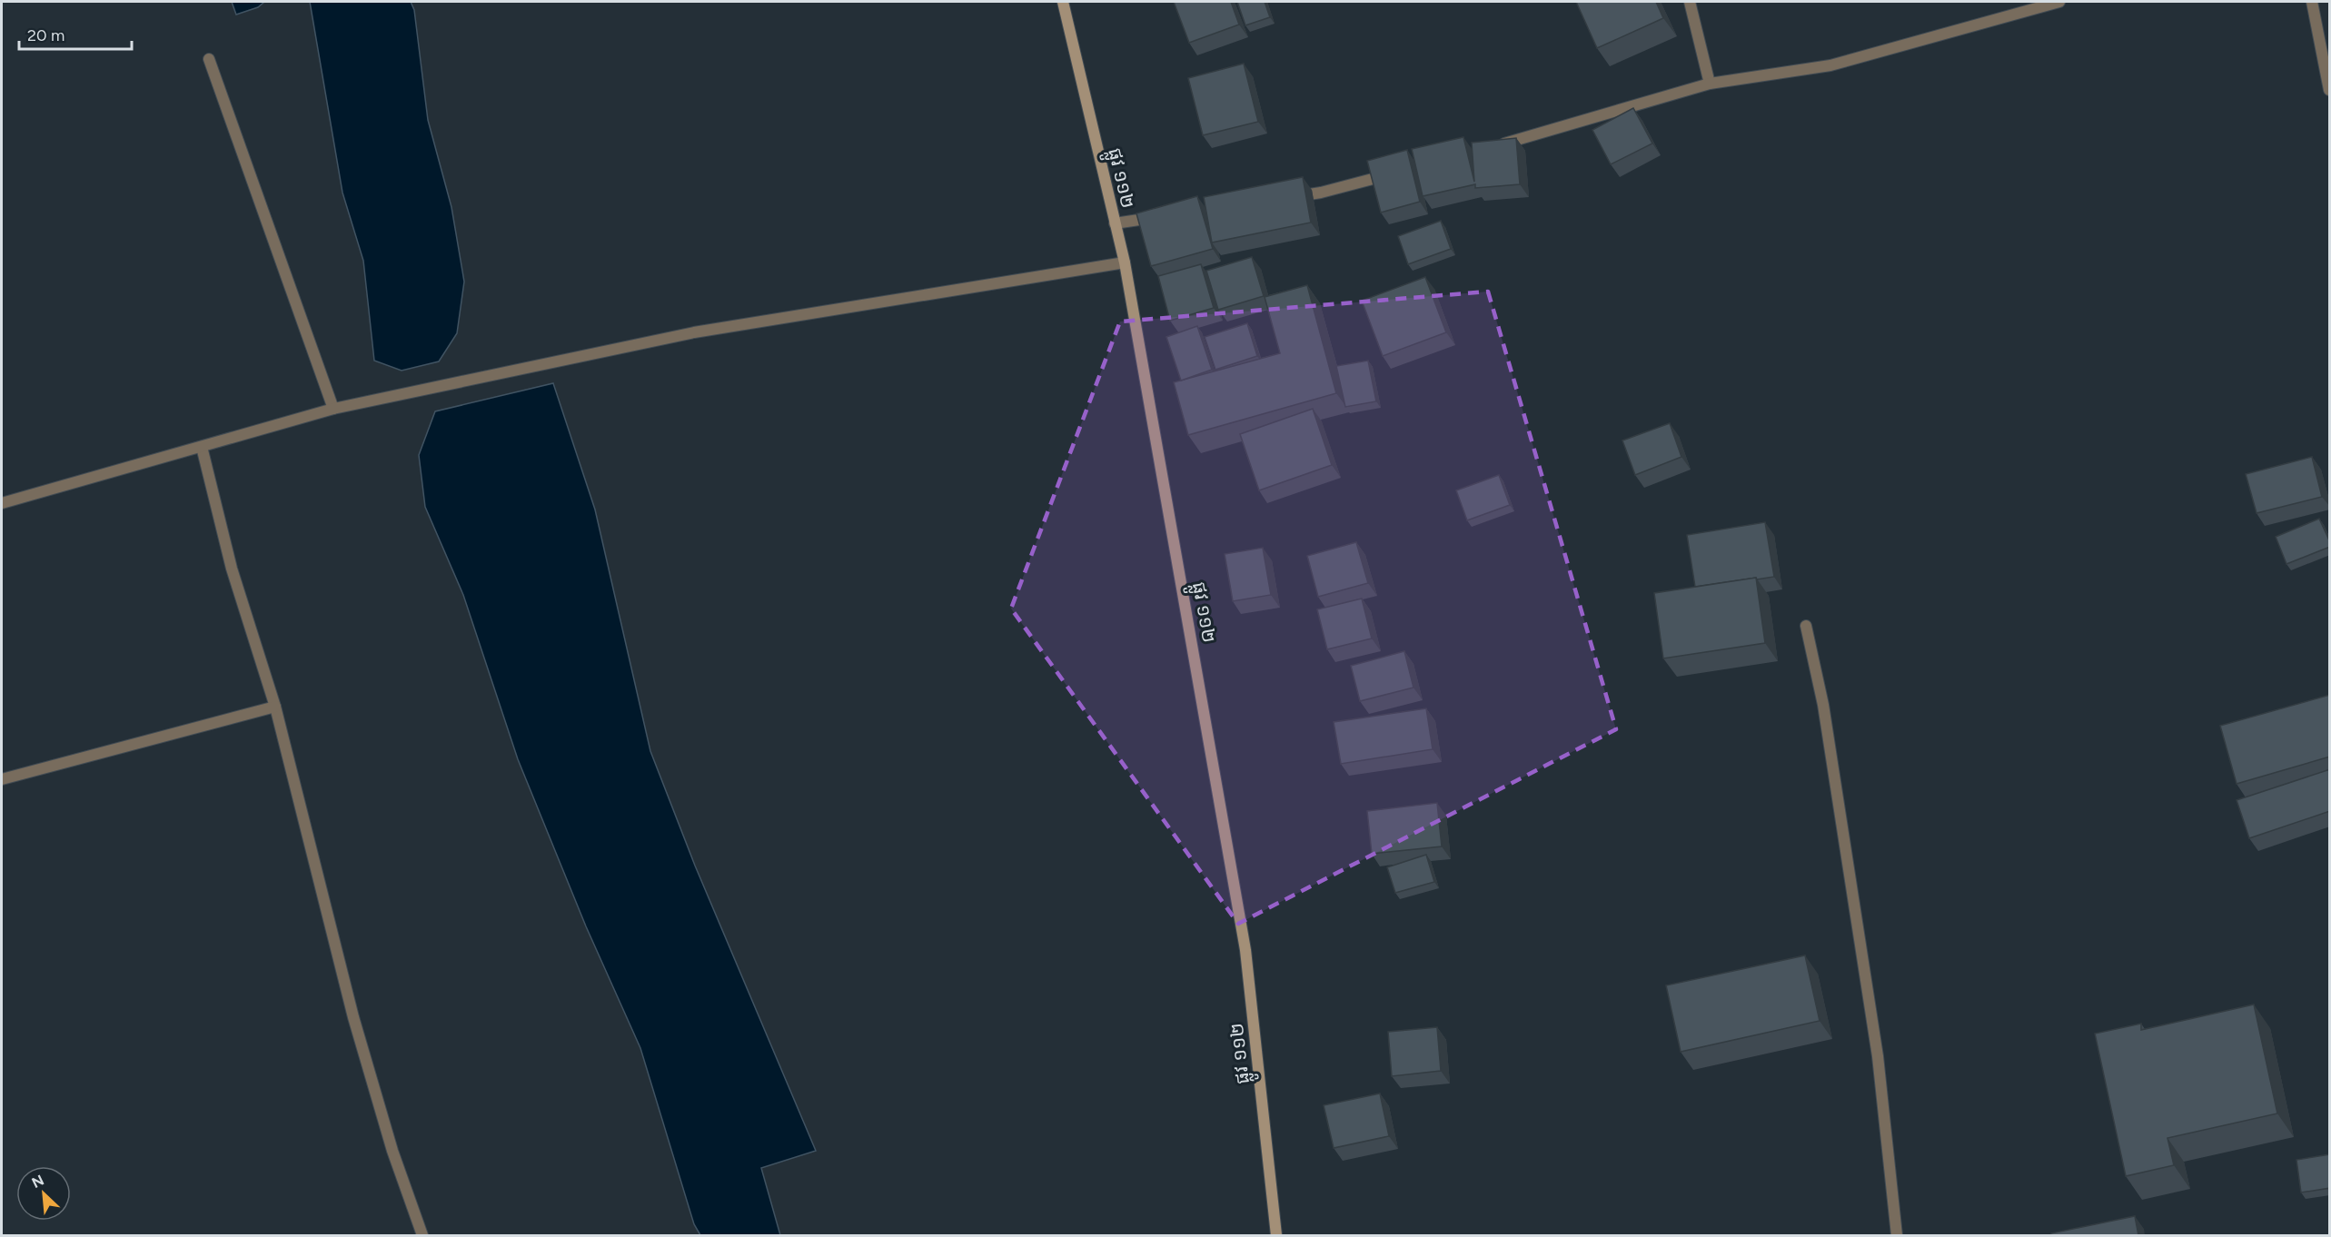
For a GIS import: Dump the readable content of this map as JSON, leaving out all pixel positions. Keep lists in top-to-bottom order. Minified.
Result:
{"streets":{"street":["ផ្លូវ ១១២"]},"scale_bar":"20 m","north":"top left"}
